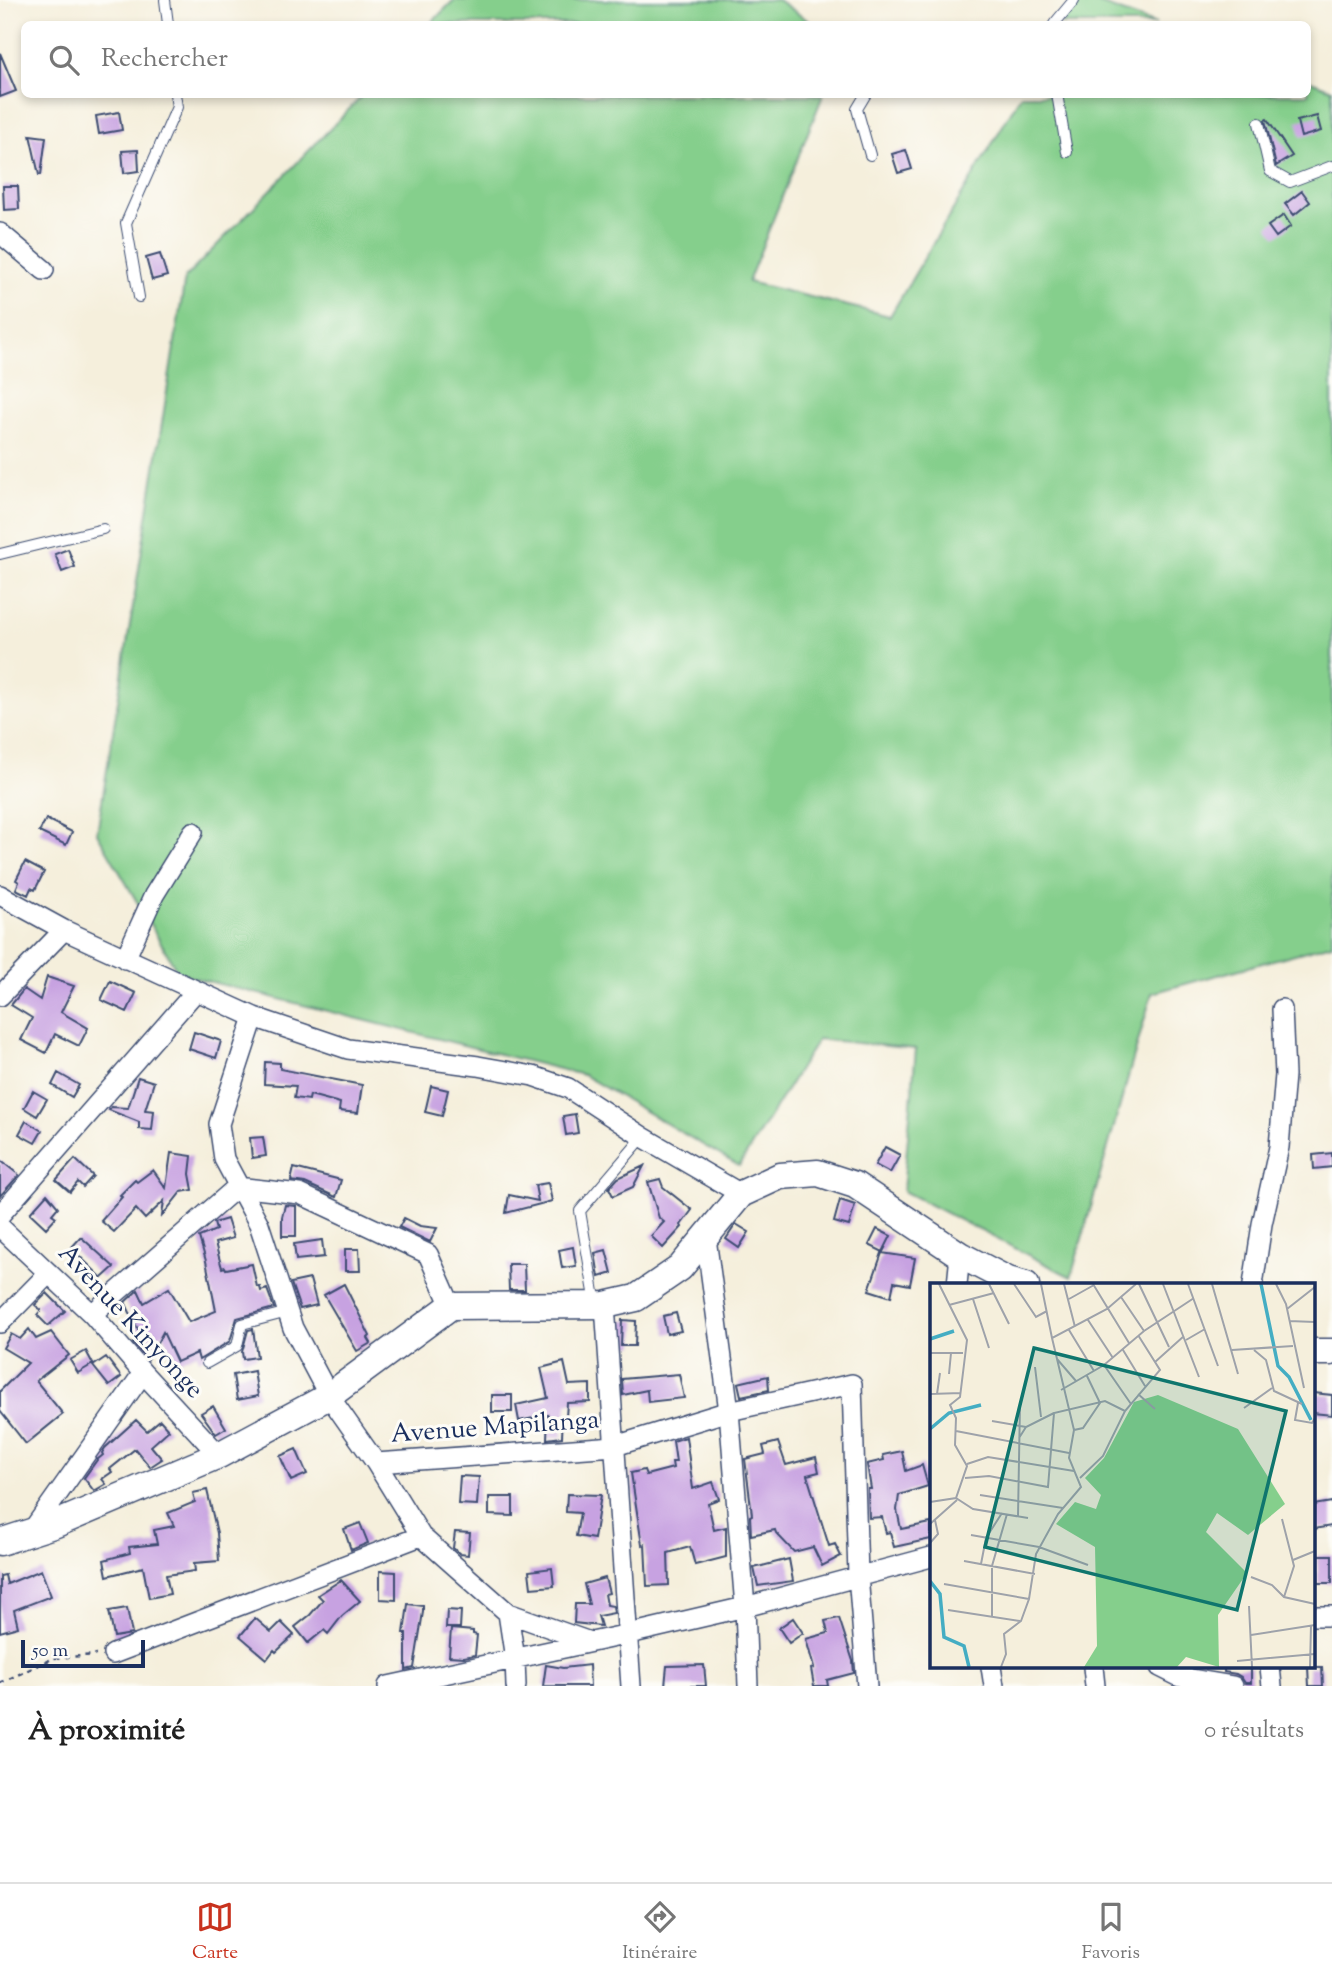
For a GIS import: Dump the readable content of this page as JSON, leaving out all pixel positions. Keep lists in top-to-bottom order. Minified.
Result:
{"streets":{"street":["Avenue Kinyonge","Avenue Mapilanga"]},"scale_bar":"50 m","page":{"search":"Rechercher","scale":"50 m","heading":["À proximité","0 résultats"],"nav":["Carte","Itinéraire","Favoris"]}}
